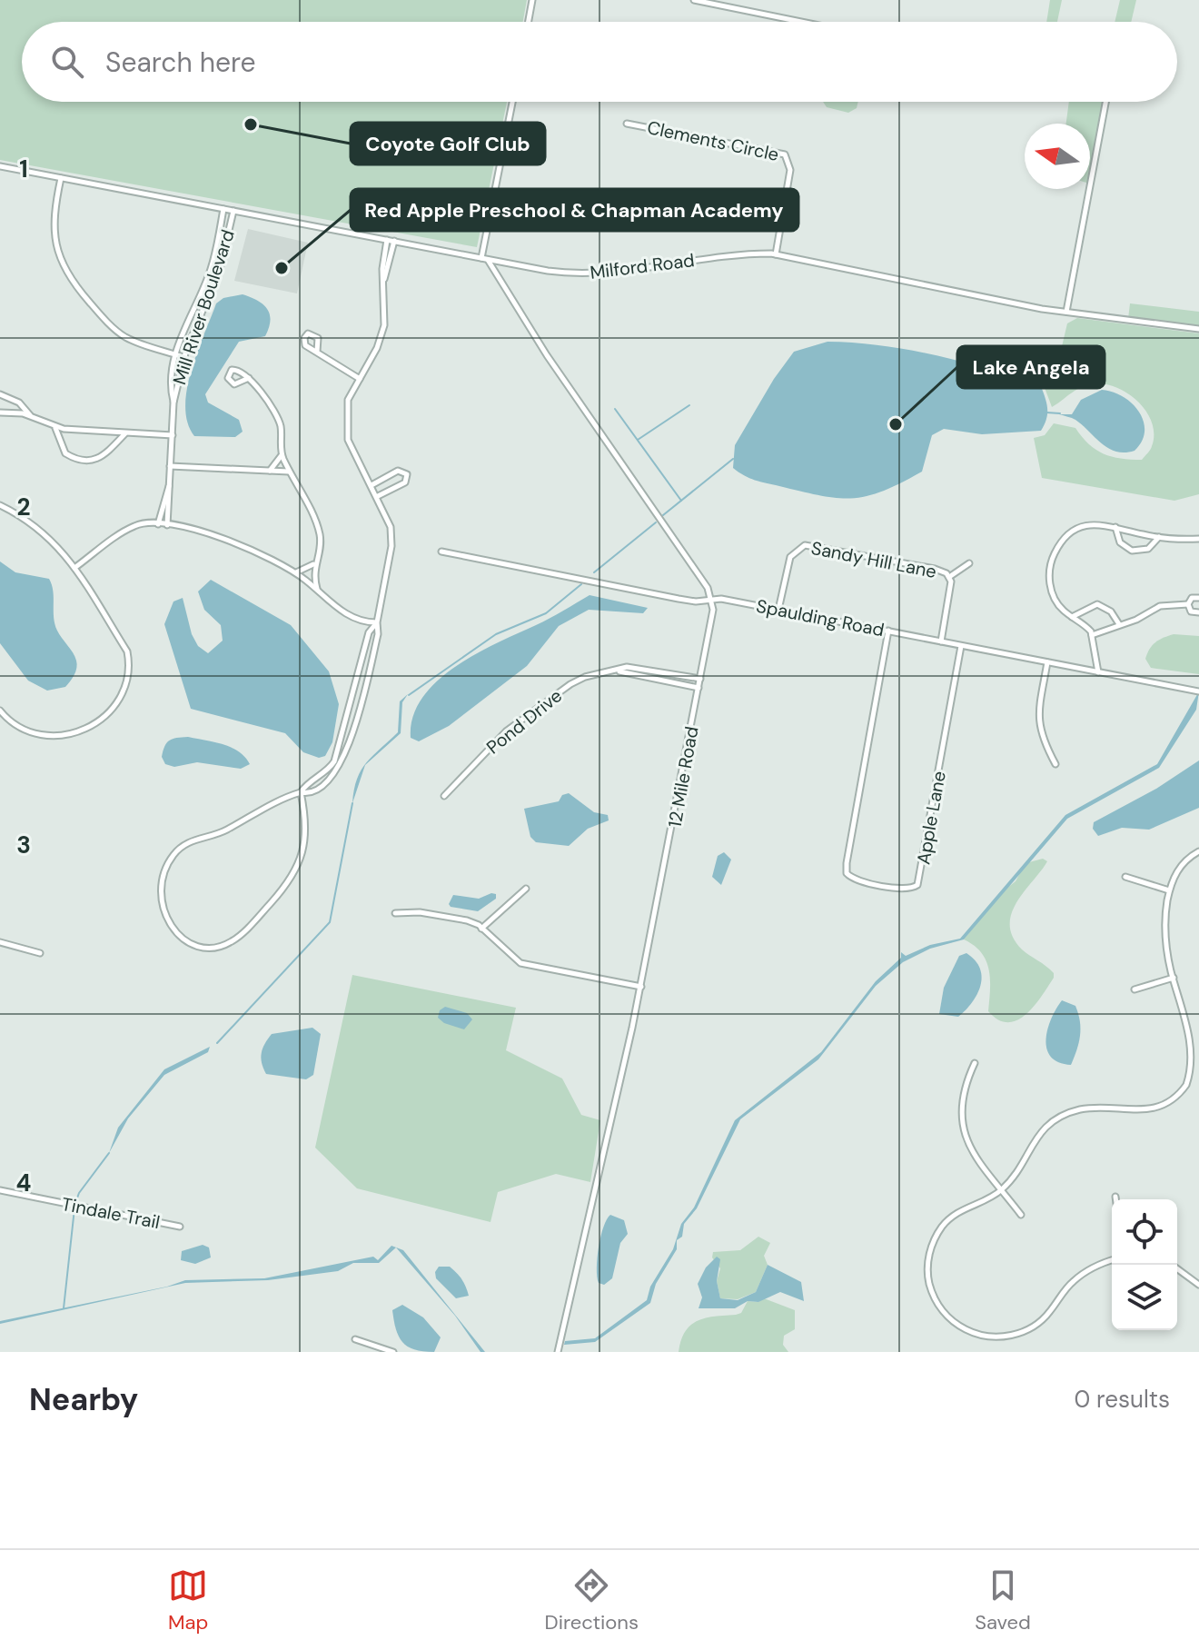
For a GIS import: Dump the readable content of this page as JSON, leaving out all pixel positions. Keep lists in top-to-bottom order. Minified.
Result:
{"streets":{"street":["Clements Circle","Milford Road","Mill River Boulevard","Sandy Hill Lane","Spaulding Road","Pond Drive","12 Mile Road","Apple Lane","Tindale Trail"]},"crossings":[["Clements Circle","Milford Road"],["Milford Road","Mill River Boulevard"],["Sandy Hill Lane","Spaulding Road"],["Spaulding Road","12 Mile Road"],["Spaulding Road","Apple Lane"],["Pond Drive","12 Mile Road"]],"places":["Coyote Golf Club","Red Apple Preschool & Chapman Academy","Lake Angela"],"north":"left","page":{"search":"Search here","heading":["Nearby","0 results"],"nav":["Map","Directions","Saved"]},"grid":{"rows":["1","2","3","4"]}}
